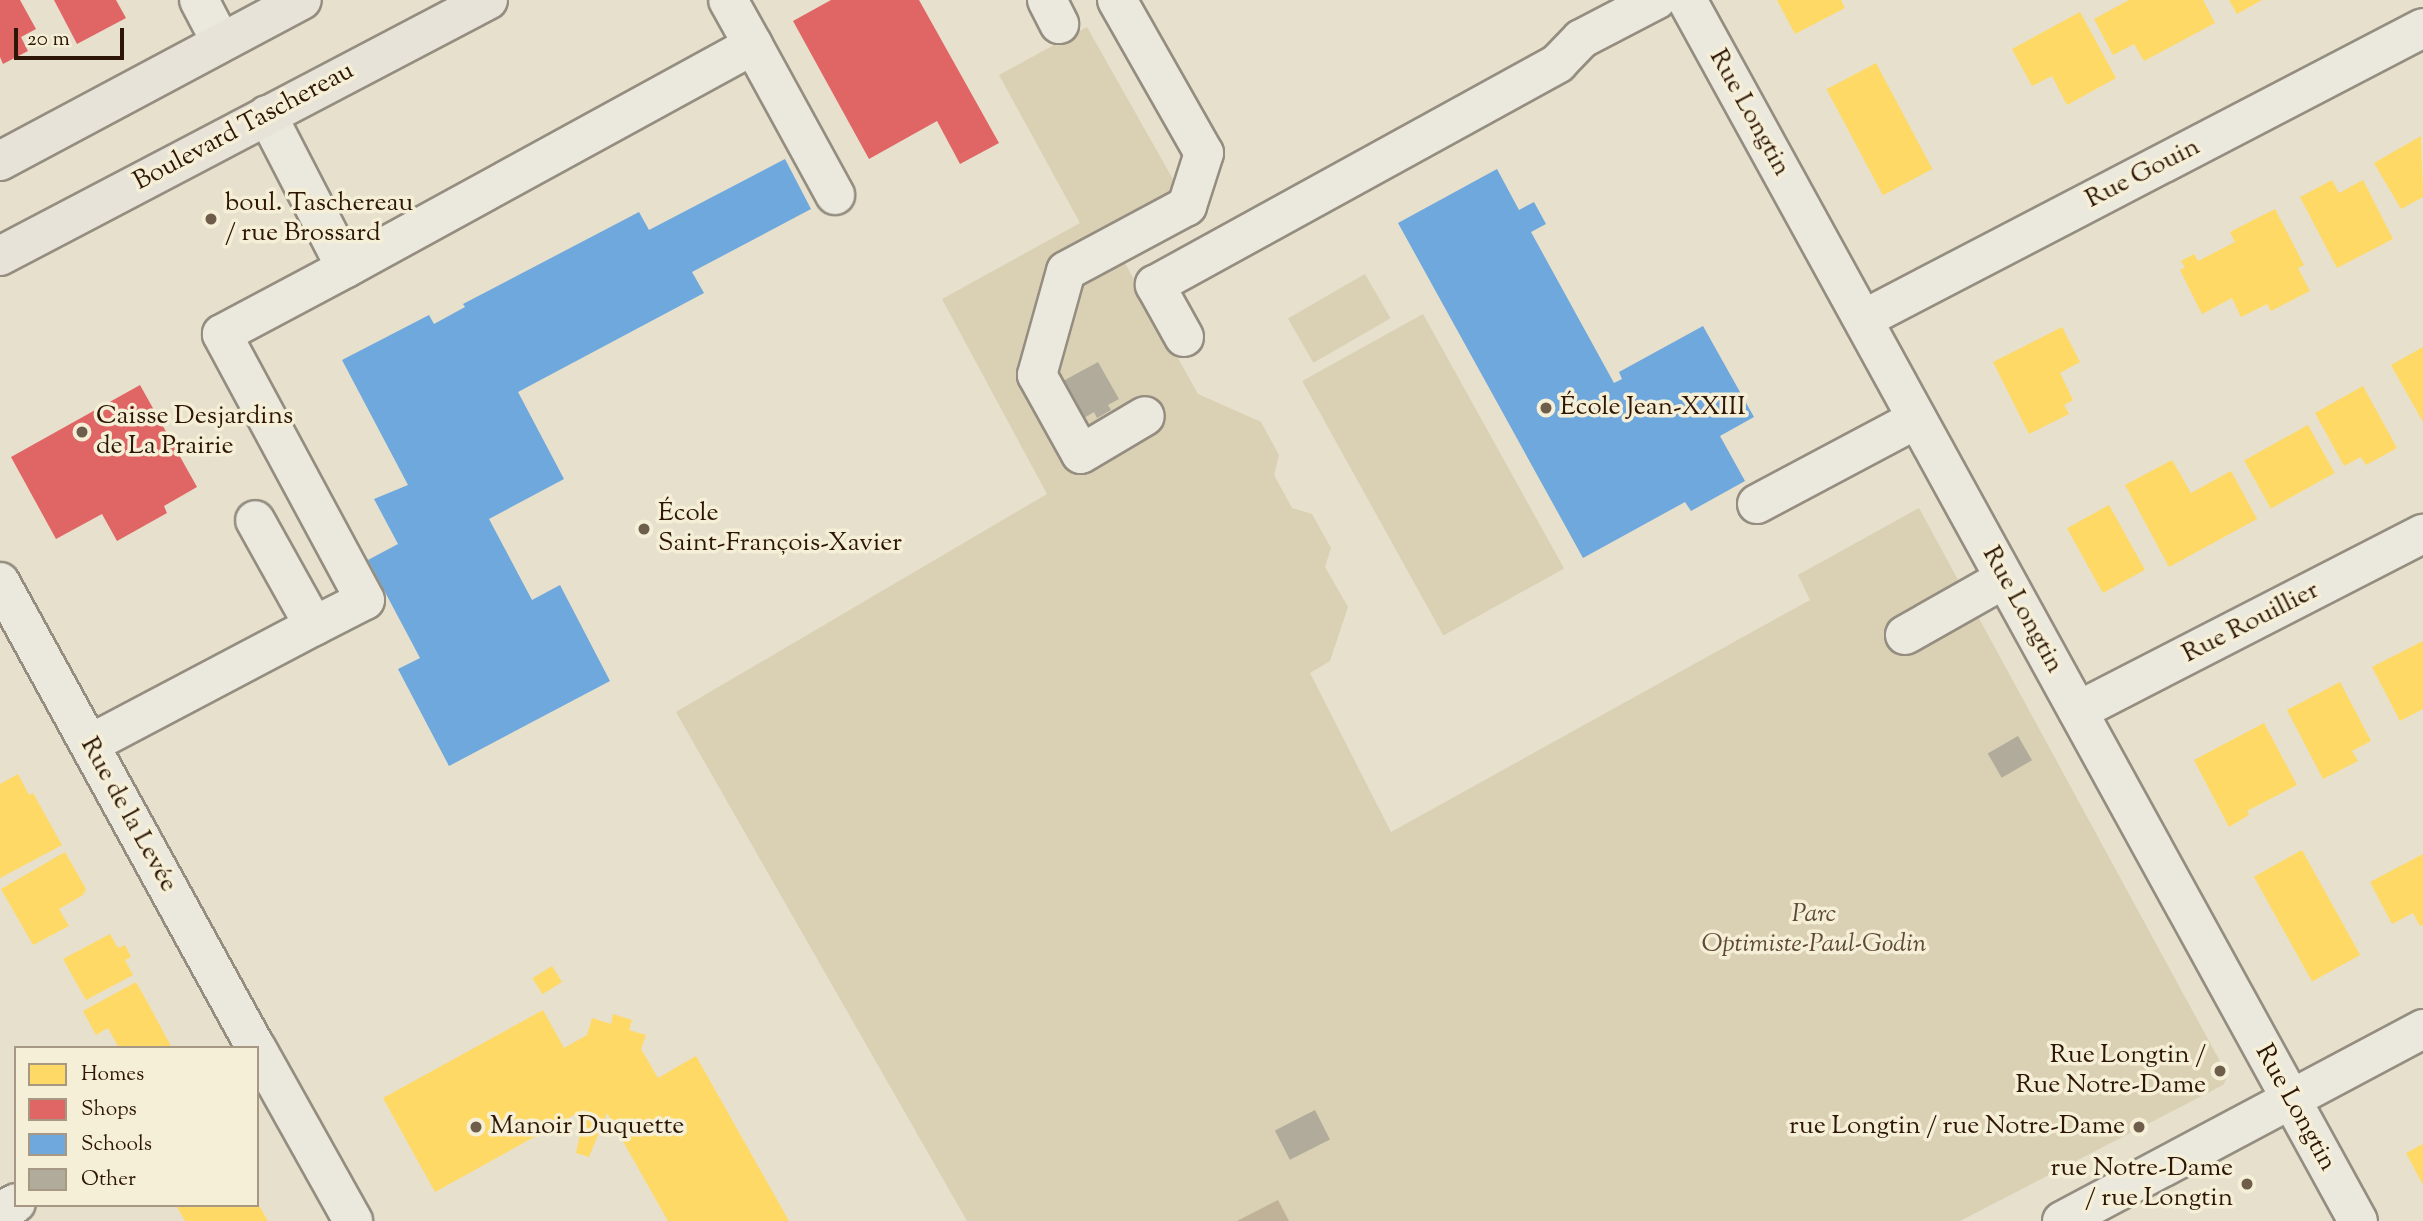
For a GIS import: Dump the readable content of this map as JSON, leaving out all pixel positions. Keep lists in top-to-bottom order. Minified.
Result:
{"streets":{"main road":["Boulevard Taschereau"],"street":["Rue Longtin","Rue Gouin","Rue Rouillier","Rue de la Levée"]},"crossings":[["Rue Longtin","Rue Gouin"],["Rue Longtin","Rue Rouillier"]],"parks":["Parc Optimiste-Paul-Godin"],"places":["boul. Taschereau / rue Brossard","École Jean-XXIII","Caisse Desjardins de La Prairie","École Saint-François-Xavier","Rue Longtin / Rue Notre-Dame","Manoir Duquette","rue Longtin / rue Notre-Dame","rue Notre-Dame / rue Longtin"],"legend":["Homes","Shops","Schools","Other"],"scale_bar":"20 m"}
